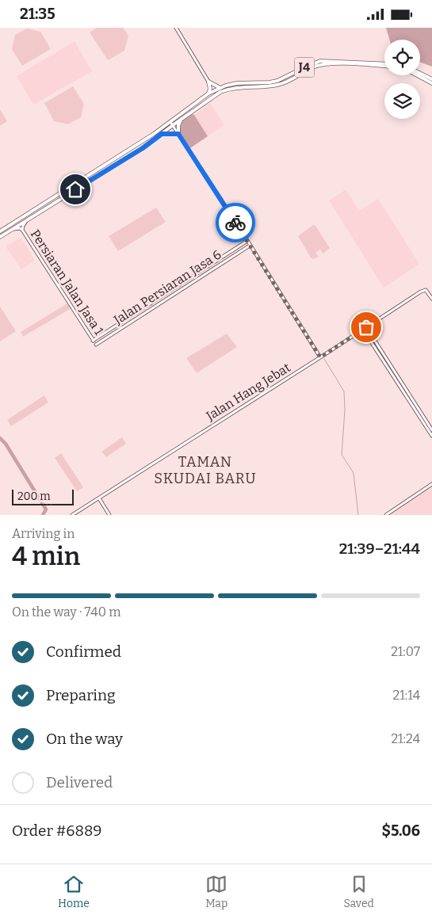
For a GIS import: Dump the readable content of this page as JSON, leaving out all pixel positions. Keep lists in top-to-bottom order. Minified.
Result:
{"streets":{"main road":["J4"],"street":["Persiaran Jalan Jasa 1","Jalan Persiaran Jasa 6","Jalan Hang Jebat"]},"crossings":[["Persiaran Jalan Jasa 1","Jalan Persiaran Jasa 6"]],"districts":["TAMAN SKUDAI BARU"],"scale_bar":"200 m","page":{"status":"21:35","scale":"200 m","heading":["4 min","Arriving in","21:39–21:44"],"panel":["Order #6889","$5.06"],"bar":"On the way · 740 m","list":[["Confirmed","21:07"],["Preparing","21:14"],["On the way","21:24"],"Delivered"],"tabs":["Home","Map","Saved"]}}
